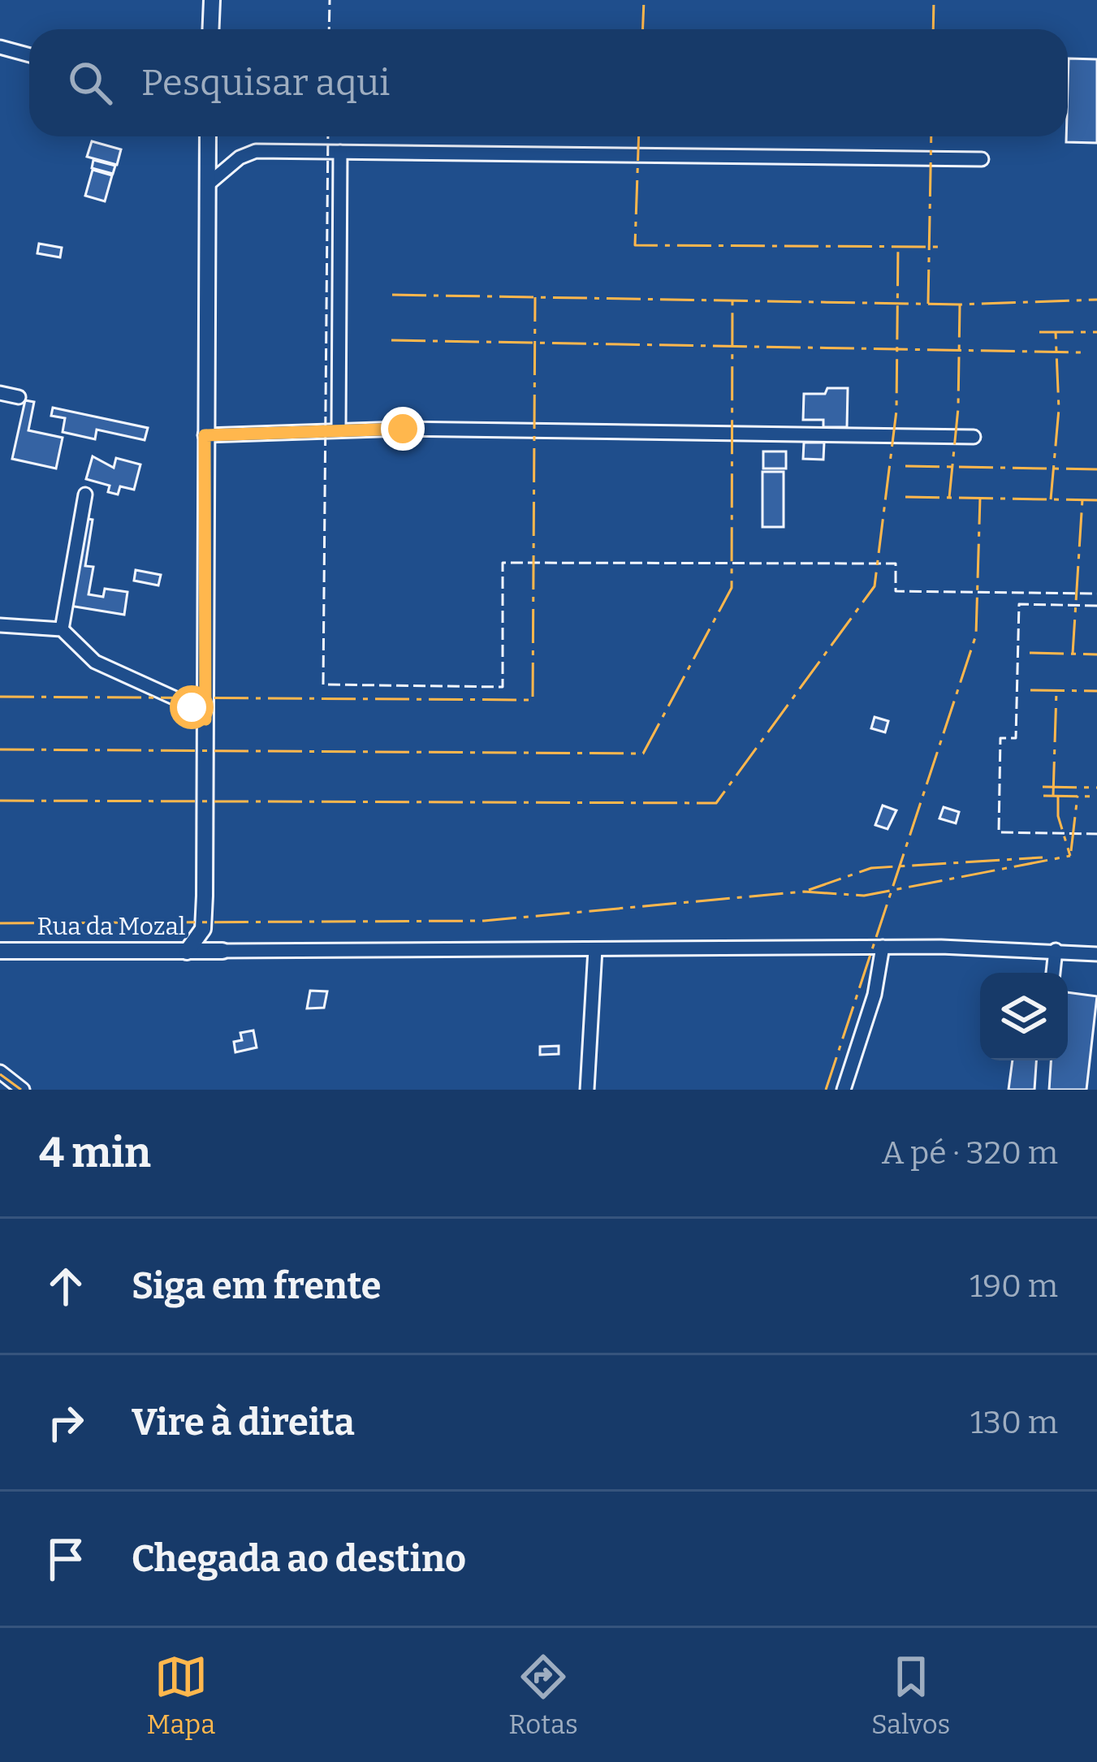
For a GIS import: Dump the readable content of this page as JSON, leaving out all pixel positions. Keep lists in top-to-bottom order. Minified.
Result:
{"streets":{"main road":["Rua da Mozal"]},"page":{"search":"Pesquisar aqui","heading":["4 min","A pé · 320 m"],"list":[["Siga em frente","190 m"],["Vire à direita","130 m"],"Chegada ao destino"],"nav":["Mapa","Rotas","Salvos"]}}
